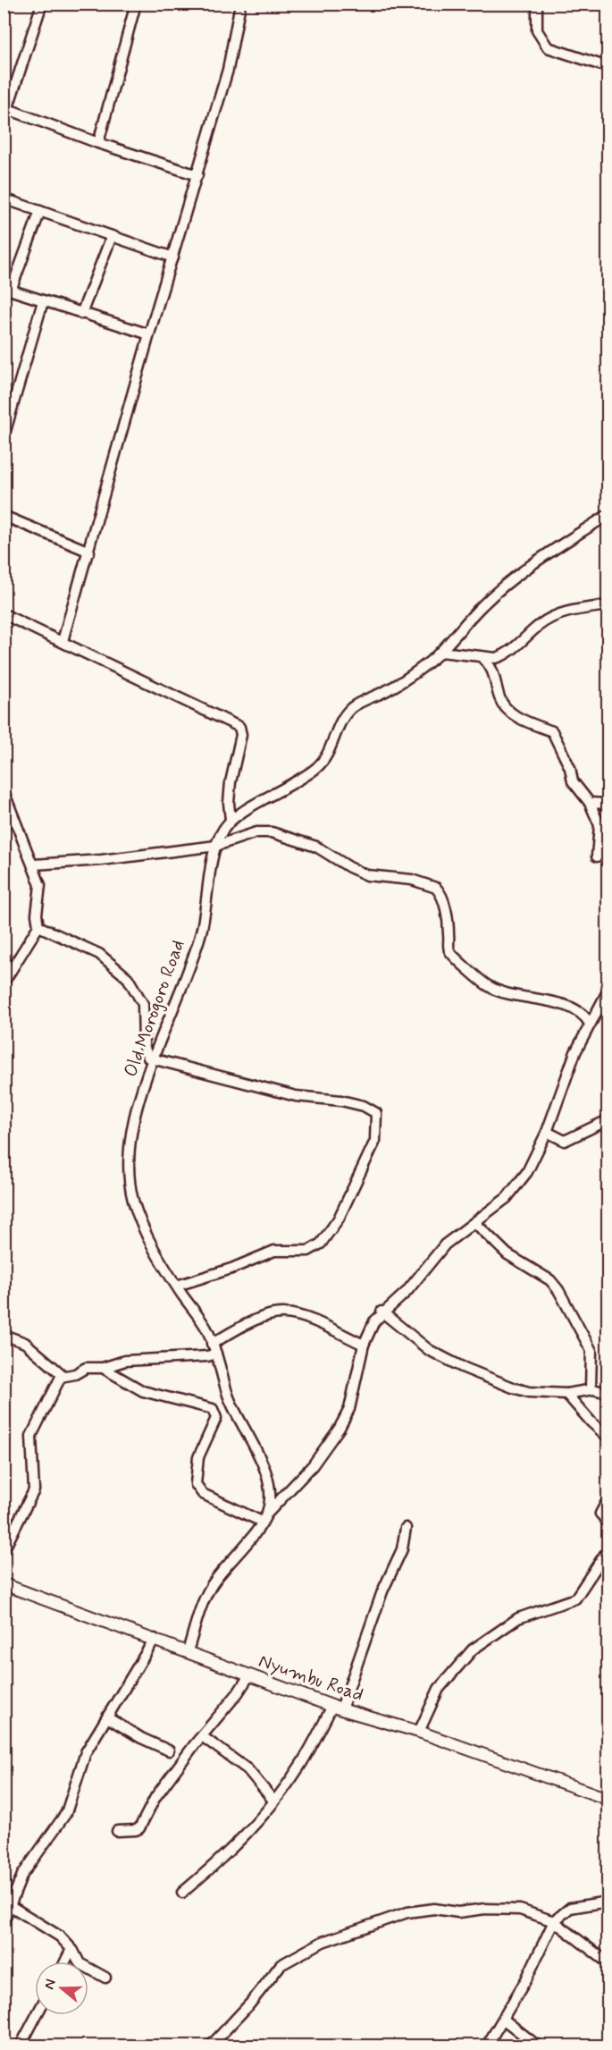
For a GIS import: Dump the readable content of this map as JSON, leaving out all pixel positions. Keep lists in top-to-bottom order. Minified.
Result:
{"streets":{"street":["Old Morogoro Road","Nyumbu Road"]},"north":"left"}
